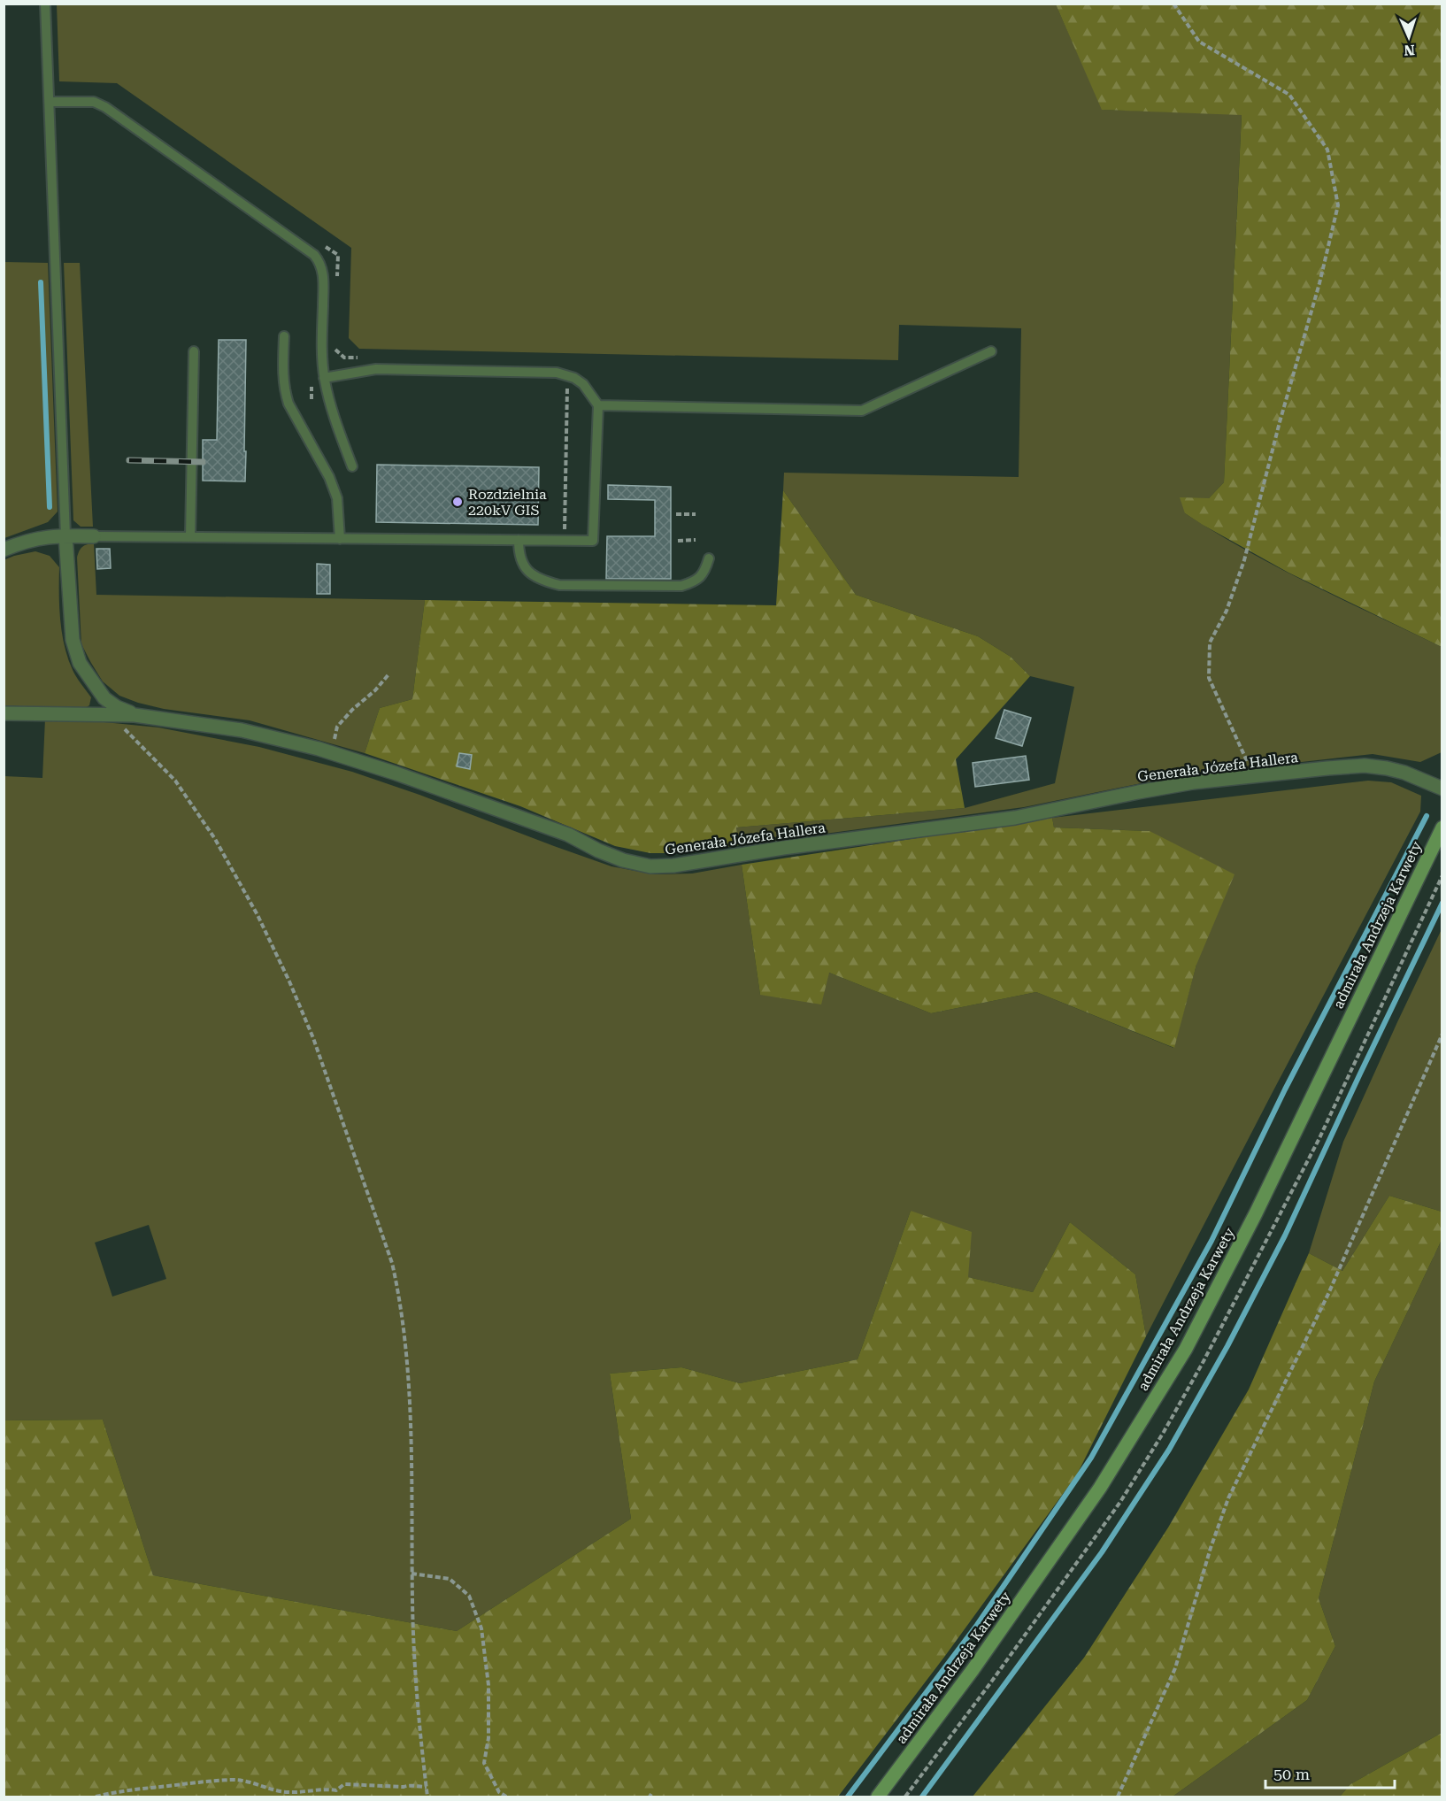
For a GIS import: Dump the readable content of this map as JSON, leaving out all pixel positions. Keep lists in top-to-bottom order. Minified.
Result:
{"streets":{"main road":["admirała Andrzeja Karwety"],"street":["Generała Józefa Hallera"]},"places":["Rozdzielnia 220kV GIS"],"scale_bar":"50 m","north":"bottom"}
